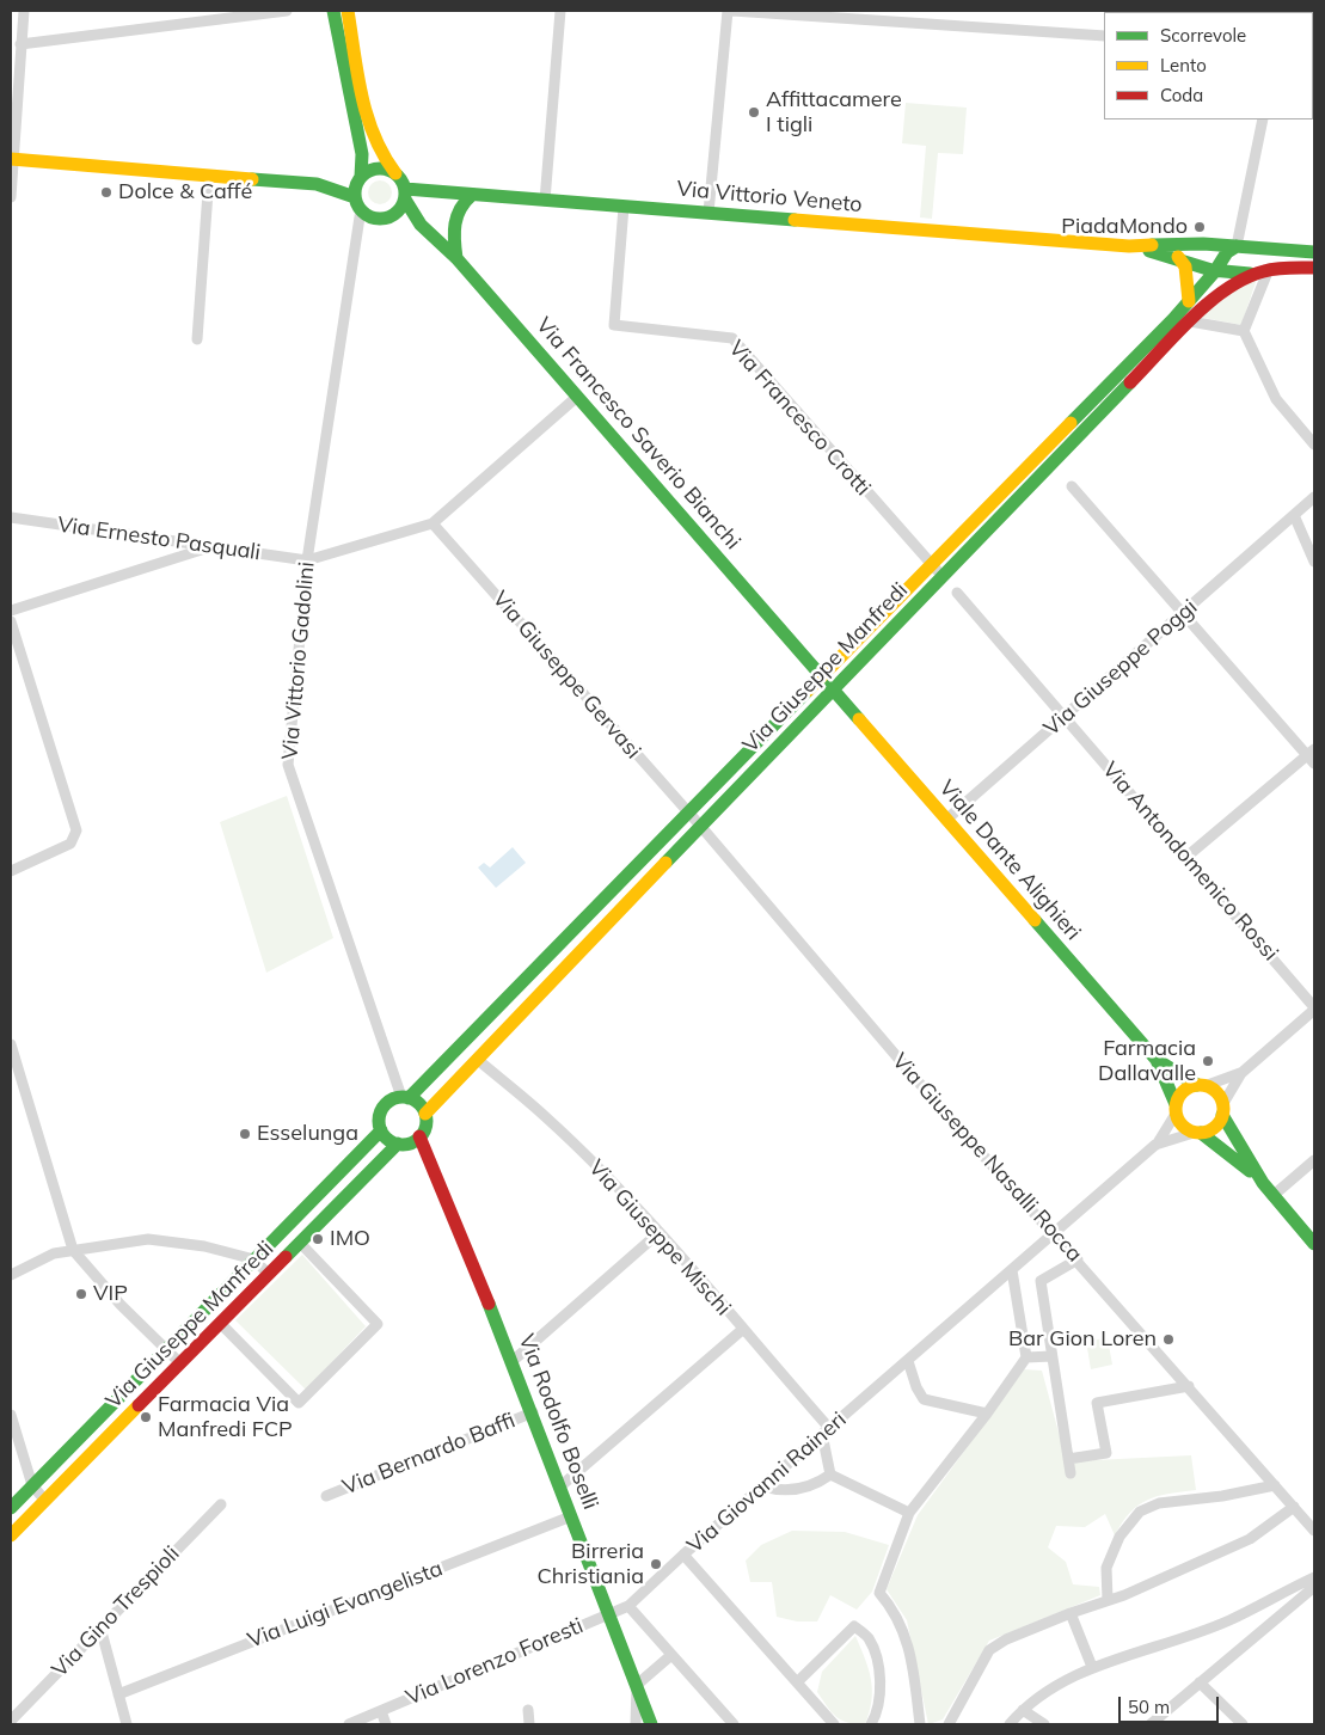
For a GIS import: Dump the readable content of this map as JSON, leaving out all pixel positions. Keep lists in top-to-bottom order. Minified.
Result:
{"streets":{"main road":["Via Vittorio Veneto","Via Francesco Saverio Bianchi","Via Giuseppe Manfredi","Viale Dante Alighieri","Via Rodolfo Boselli"],"street":["Via Francesco Crotti","Via Ernesto Pasquali","Via Vittorio Gadolini","Via Giuseppe Poggi","Via Giuseppe Gervasi","Via Antondomenico Rossi","Via Giuseppe Nasalli Rocca","Via Giuseppe Mischi","Via Bernardo Baffi","Via Giovanni Raineri","Via Luigi Evangelista","Via Gino Trespioli","Via Lorenzo Foresti"]},"crossings":[["Via Vittorio Veneto","Via Francesco Crotti"],["Via Vittorio Veneto","Via Francesco Saverio Bianchi"],["Via Vittorio Veneto","Via Vittorio Gadolini"],["Via Vittorio Veneto","Via Giuseppe Manfredi"],["Via Francesco Crotti","Via Giuseppe Manfredi"],["Via Francesco Saverio Bianchi","Via Vittorio Gadolini"],["Via Francesco Saverio Bianchi","Via Giuseppe Manfredi"],["Via Francesco Saverio Bianchi","Viale Dante Alighieri"],["Via Ernesto Pasquali","Via Vittorio Gadolini"],["Via Vittorio Gadolini","Via Giuseppe Manfredi"],["Via Vittorio Gadolini","Via Rodolfo Boselli"],["Via Giuseppe Manfredi","Via Giuseppe Gervasi"],["Via Giuseppe Manfredi","Viale Dante Alighieri"],["Via Giuseppe Manfredi","Via Giuseppe Nasalli Rocca"],["Via Giuseppe Manfredi","Via Giuseppe Mischi"],["Via Giuseppe Manfredi","Via Rodolfo Boselli"],["Via Giuseppe Poggi","Viale Dante Alighieri"],["Via Giuseppe Poggi","Via Antondomenico Rossi"],["Via Giuseppe Gervasi","Via Giuseppe Nasalli Rocca"],["Via Giuseppe Nasalli Rocca","Via Giovanni Raineri"],["Via Giuseppe Mischi","Via Giovanni Raineri"],["Via Rodolfo Boselli","Via Bernardo Baffi"],["Via Rodolfo Boselli","Via Luigi Evangelista"],["Via Rodolfo Boselli","Via Lorenzo Foresti"],["Via Giovanni Raineri","Via Lorenzo Foresti"]],"places":["Affittacamere I tigli","Dolce & Caffé","PiadaMondo","Farmacia Dallavalle","Esselunga","IMO","VIP","Bar Gion Loren","Farmacia Via Manfredi FCP","Birreria Christiania"],"legend":["Scorrevole","Lento","Coda"],"scale_bar":"50 m"}
